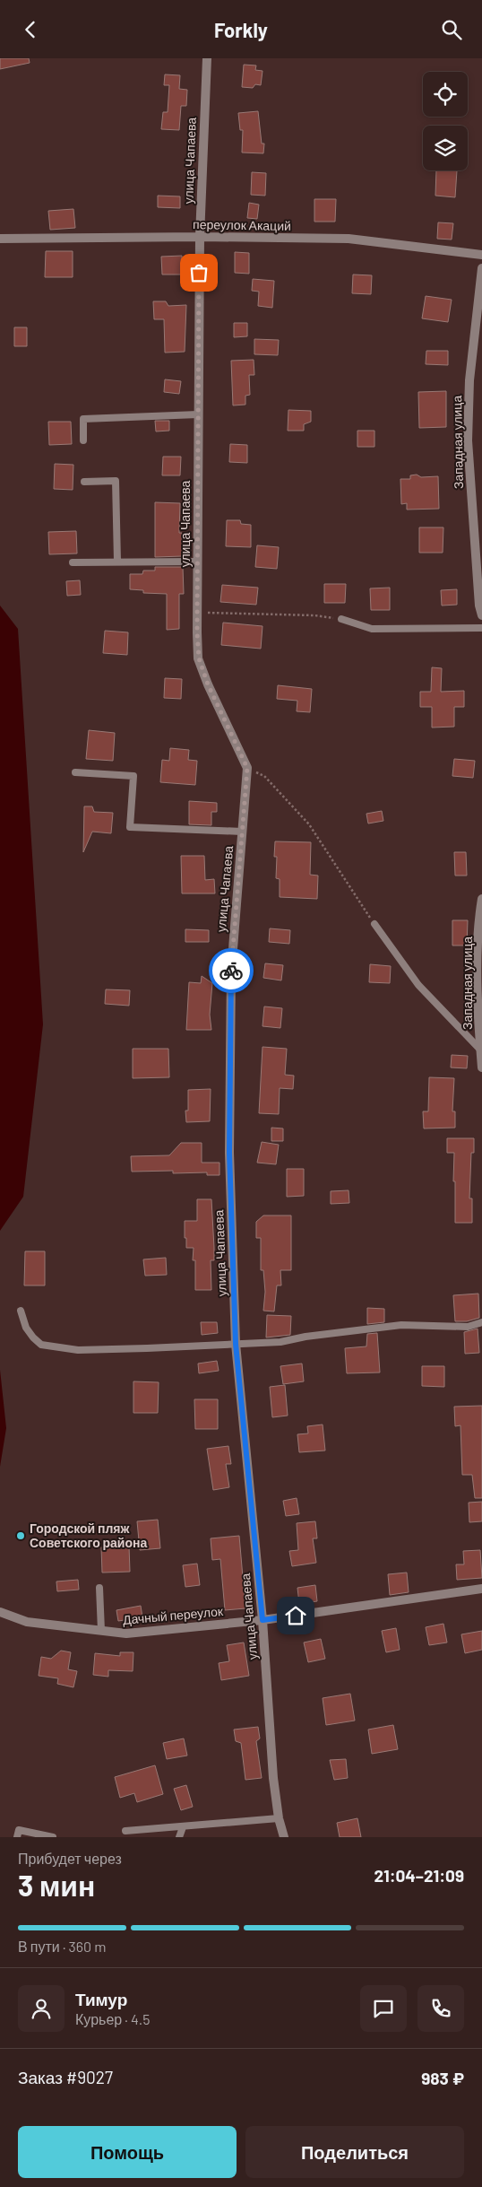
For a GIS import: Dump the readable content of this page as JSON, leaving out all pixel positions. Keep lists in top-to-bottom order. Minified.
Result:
{"streets":{"street":["улица Чапаева","переулок Акаций","Западная улица","Дачный переулок"]},"crossings":[["улица Чапаева","переулок Акаций"],["улица Чапаева","Дачный переулок"]],"places":["Городской пляж Советского района"],"page":{"header":"Forkly","heading":["3 мин","Прибудет через","21:04–21:09"],"panel":["Тимур","Курьер · 4.5","Заказ #9027","983 ₽"],"bar":"В пути · 360 m","buttons":["Помощь","Поделиться"]}}
